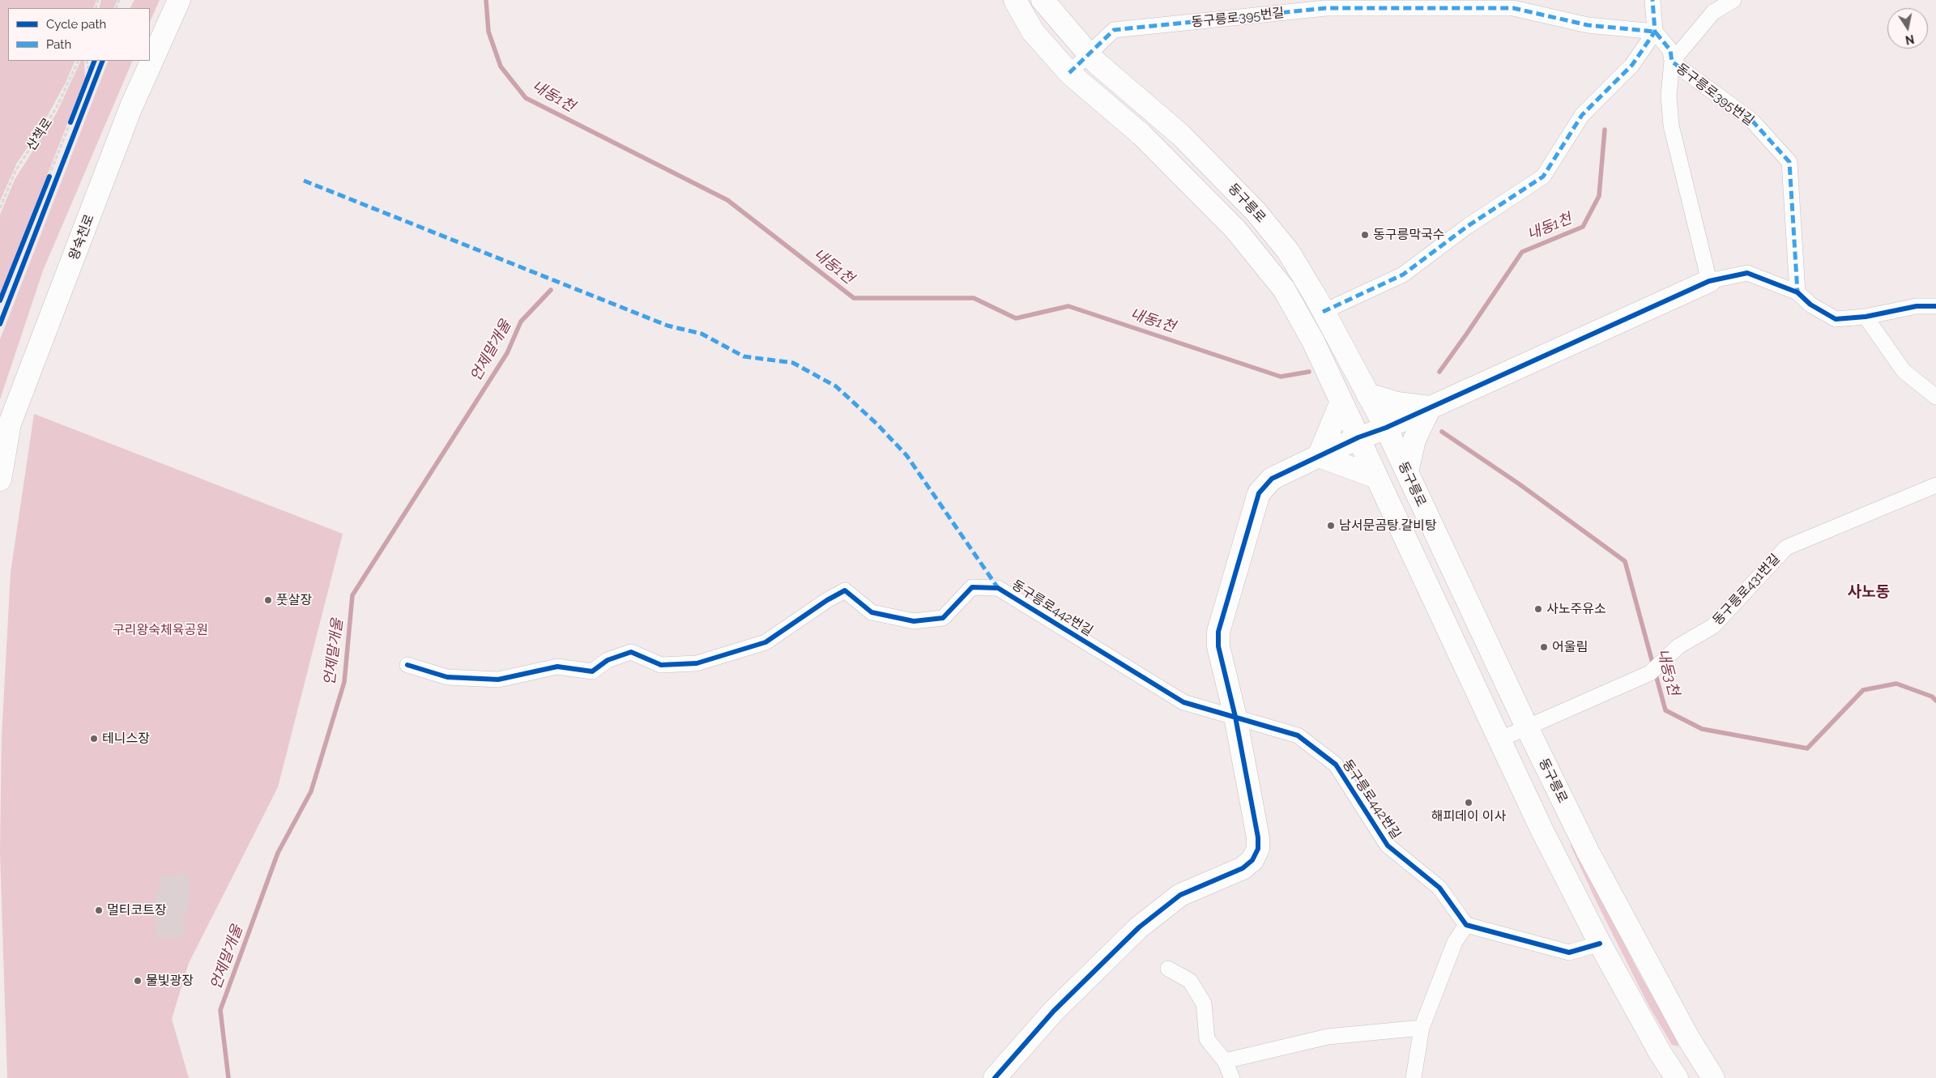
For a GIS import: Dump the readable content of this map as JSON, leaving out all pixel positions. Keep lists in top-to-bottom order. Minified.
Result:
{"streets":{"main road":["동구릉로","왕숙천로"],"street":["동구릉로395번길","동구릉로431번길","동구릉로442번길"],"path":["산책로"]},"crossings":[["동구릉로395번길","동구릉로"],["동구릉로","동구릉로431번길"]],"districts":["사노동"],"water":["내동1천","언제말개울","내동3천"],"parks":["구리왕숙체육공원"],"places":["동구릉막국수","남서문곰탕.갈비탕","풋살장","사노주유소","어울림","테니스장","해피데이 이사","멀티코트장","물빛광장"],"legend":["Cycle path","Path"],"north":"bottom"}
